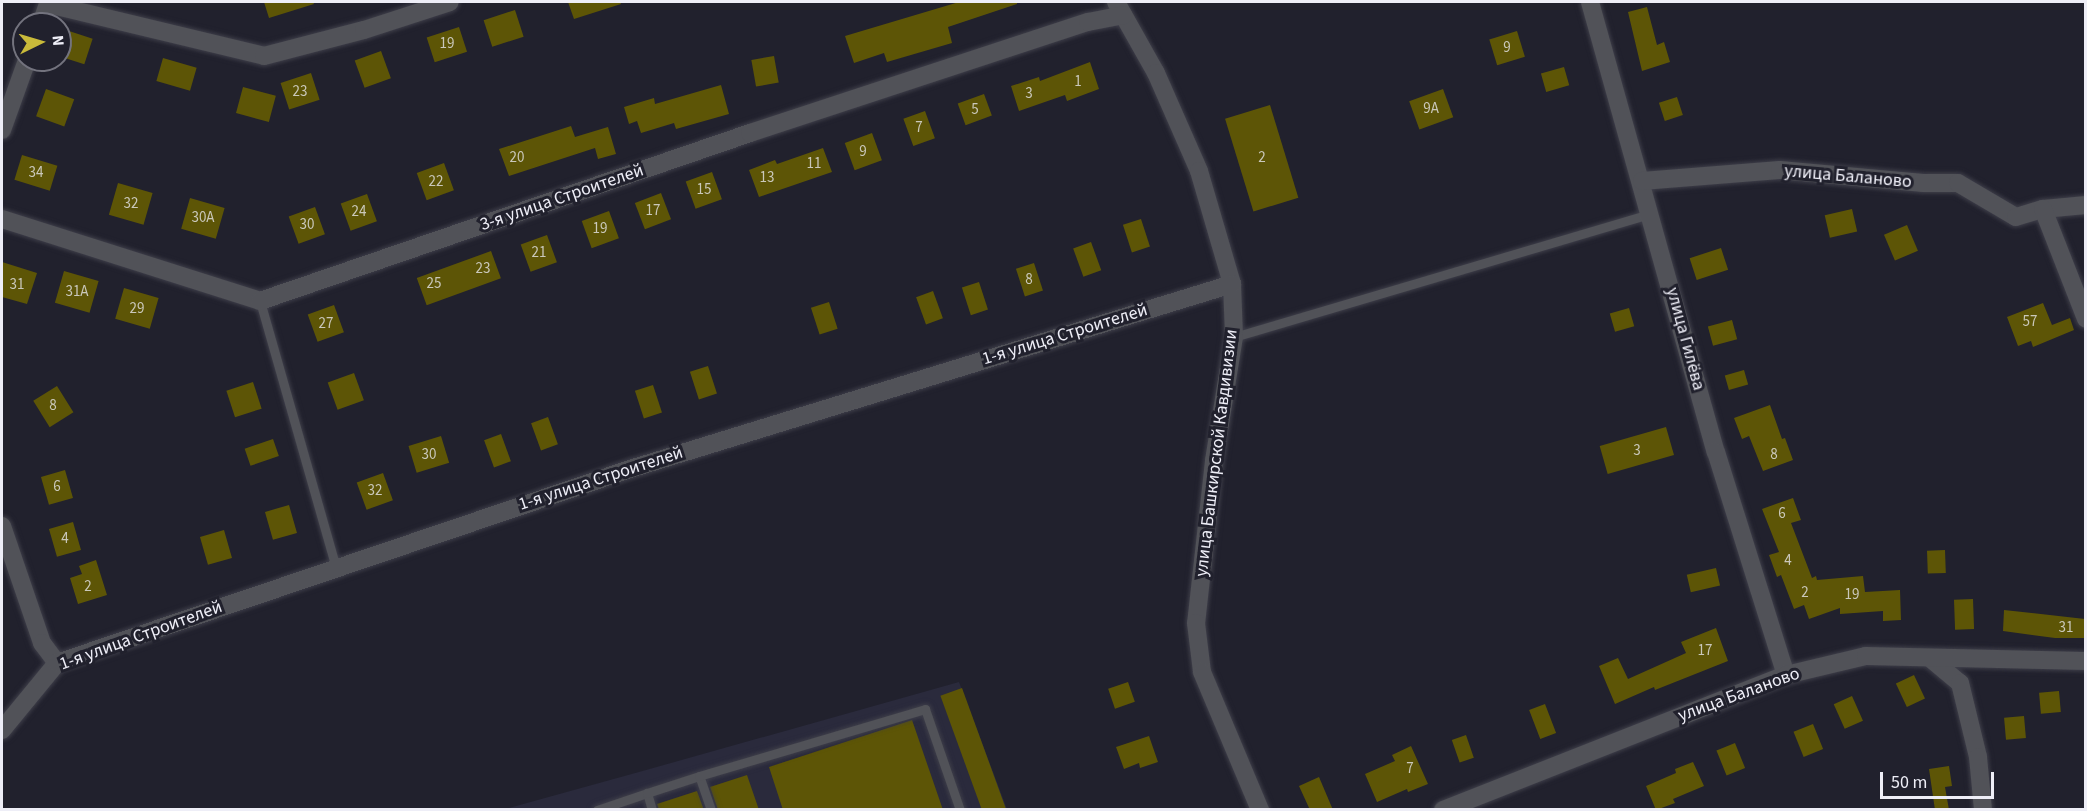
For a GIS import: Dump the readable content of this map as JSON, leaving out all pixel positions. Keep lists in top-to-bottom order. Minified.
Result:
{"streets":{"street":["улица Баланово","3-я улица Строителей","1-я улица Строителей","улица Гилёва","улица Башкирской Кавдивизии"]},"crossings":[["улица Баланово","улица Гилёва"],["3-я улица Строителей","улица Башкирской Кавдивизии"],["1-я улица Строителей","улица Башкирской Кавдивизии"]],"house_numbers":["19","9","1","23","3","9А","5","7","9","20","2","11","34","13","22","15","32","17","24","30А","30","19","21","23","8","25","31","31А","29","57","27","8","3","30","8","6","32","6","4","4","2","2","19","31","17","7"],"scale_bar":"50 m","north":"right"}
